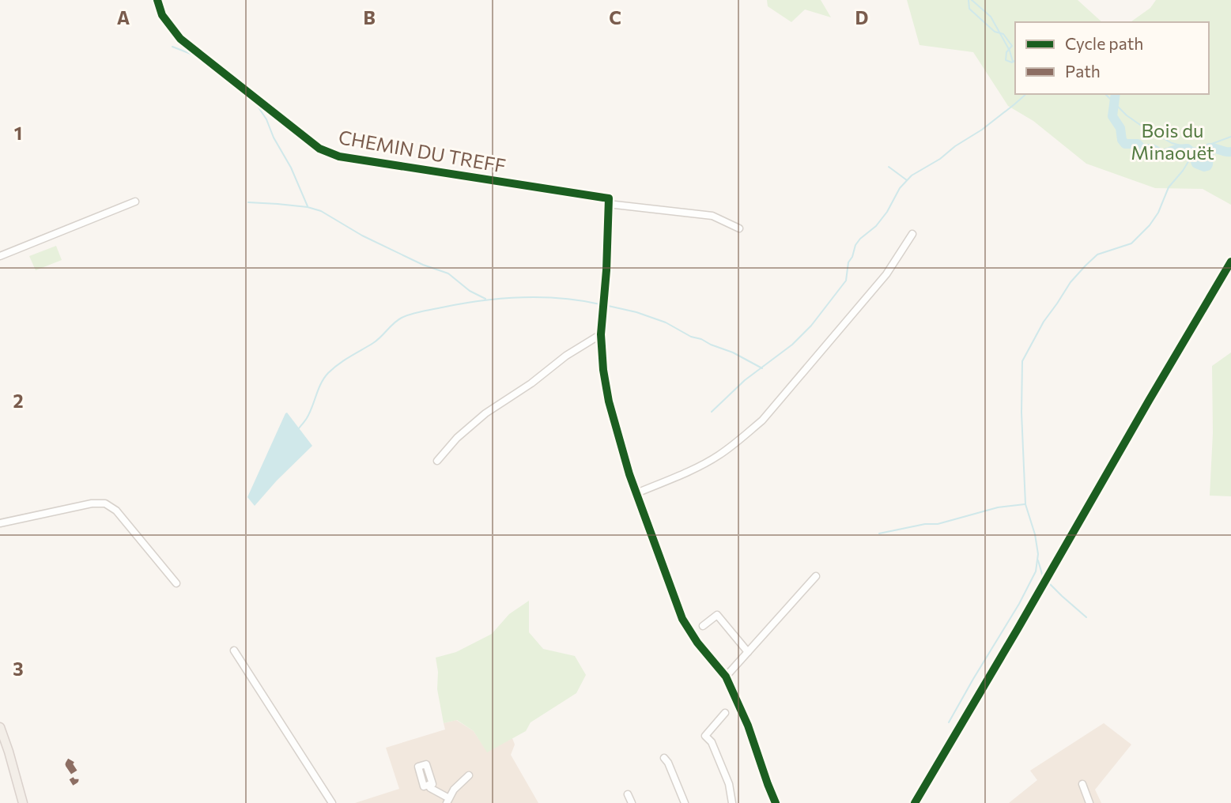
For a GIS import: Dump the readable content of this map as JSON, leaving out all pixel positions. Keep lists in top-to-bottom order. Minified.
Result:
{"streets":{"street":["CHEMIN DU TREFF"]},"parks":["Bois du Minaouët"],"legend":["Cycle path","Path"],"grid":{"columns":["A","B","C","D"],"rows":["1","2","3"]}}
